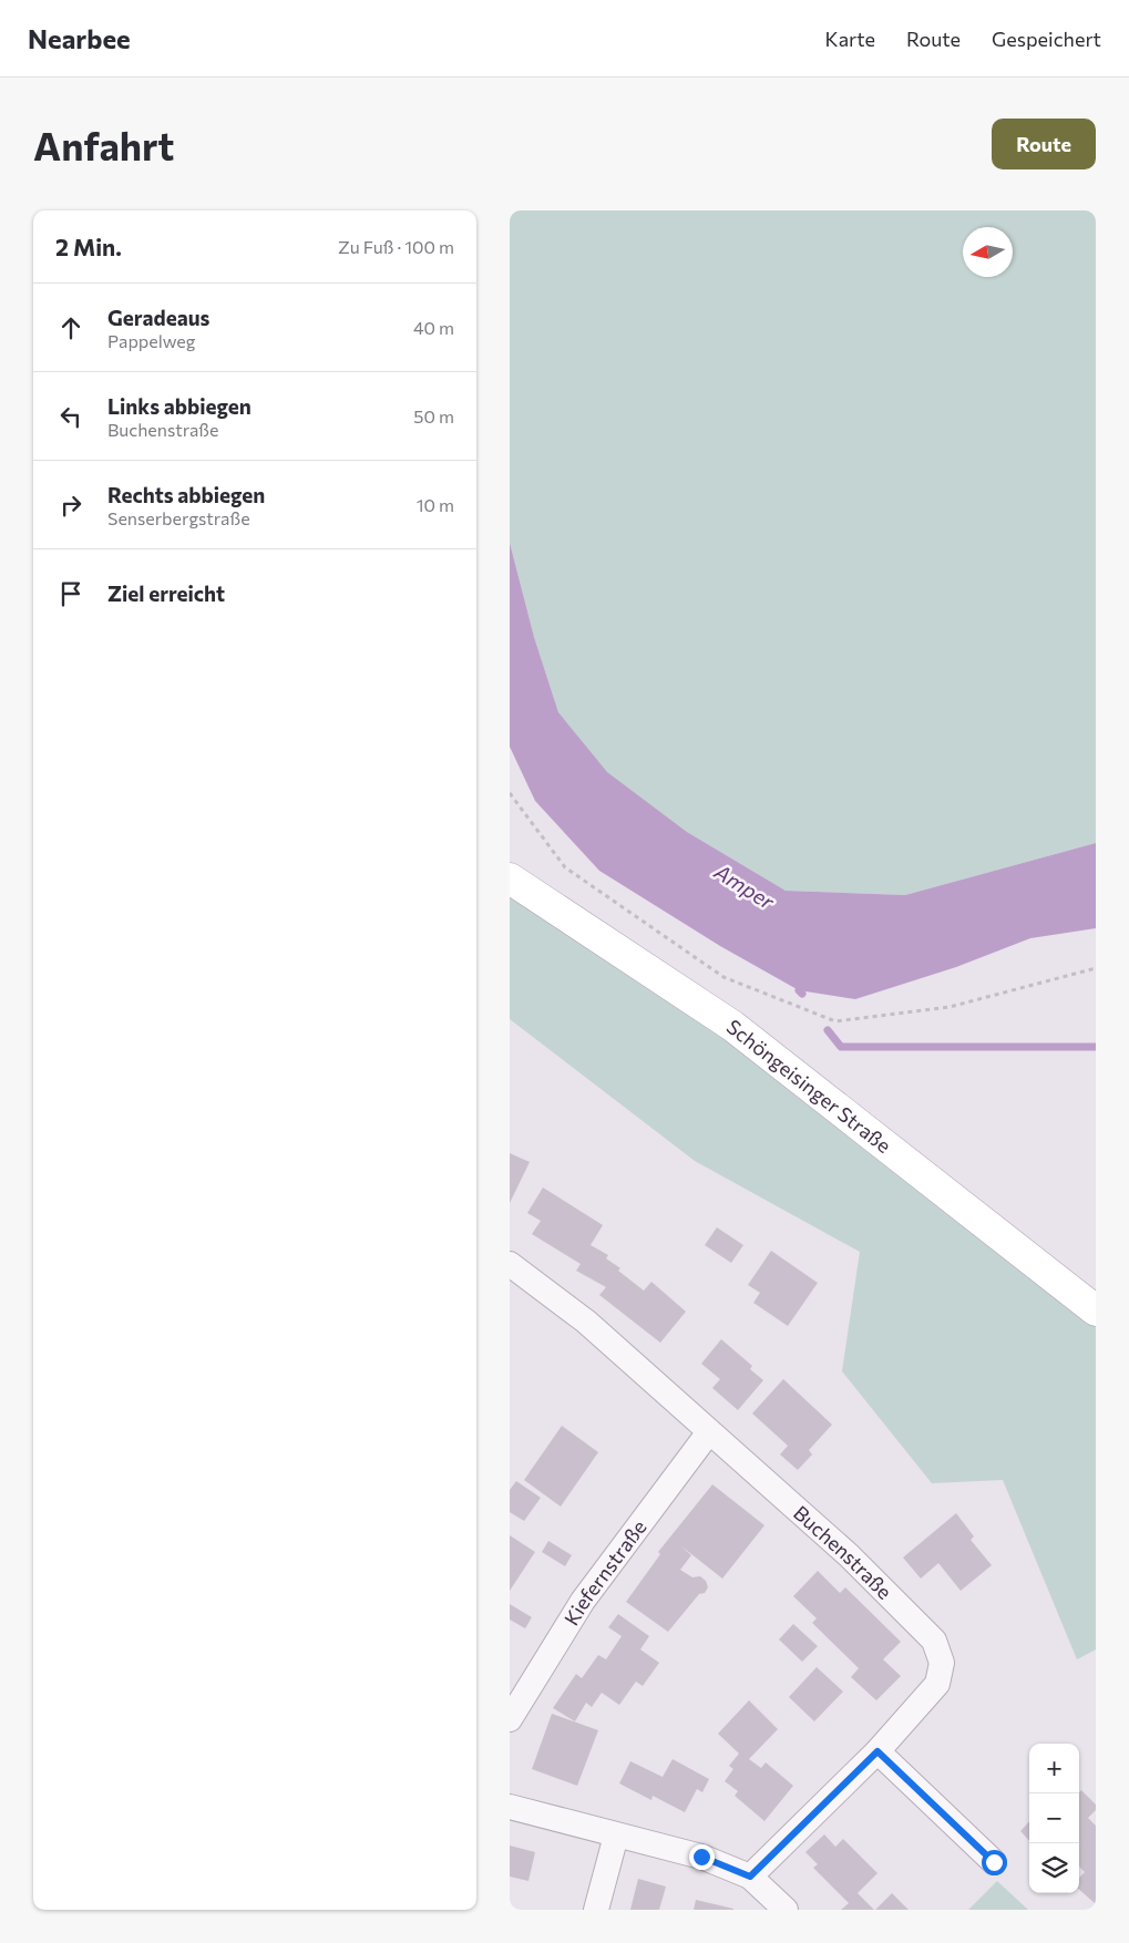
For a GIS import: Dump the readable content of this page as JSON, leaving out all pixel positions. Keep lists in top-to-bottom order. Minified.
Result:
{"streets":{"main road":["Schöngeisinger Straße"],"street":["Buchenstraße","Kiefernstraße"]},"crossings":[["Buchenstraße","Kiefernstraße"]],"water":["Amper"],"north":"left","page":{"header":"Nearbee","nav":["Karte","Route","Gespeichert"],"buttons":"Route","title":"Anfahrt","heading":["2 Min.","Zu Fuß · 100 m"],"list":[["Geradeaus","Pappelweg","40 m"],["Links abbiegen","Buchenstraße","50 m"],["Rechts abbiegen","Senserbergstraße","10 m"],"Ziel erreicht"],"map_buttons":["+","−"]}}
